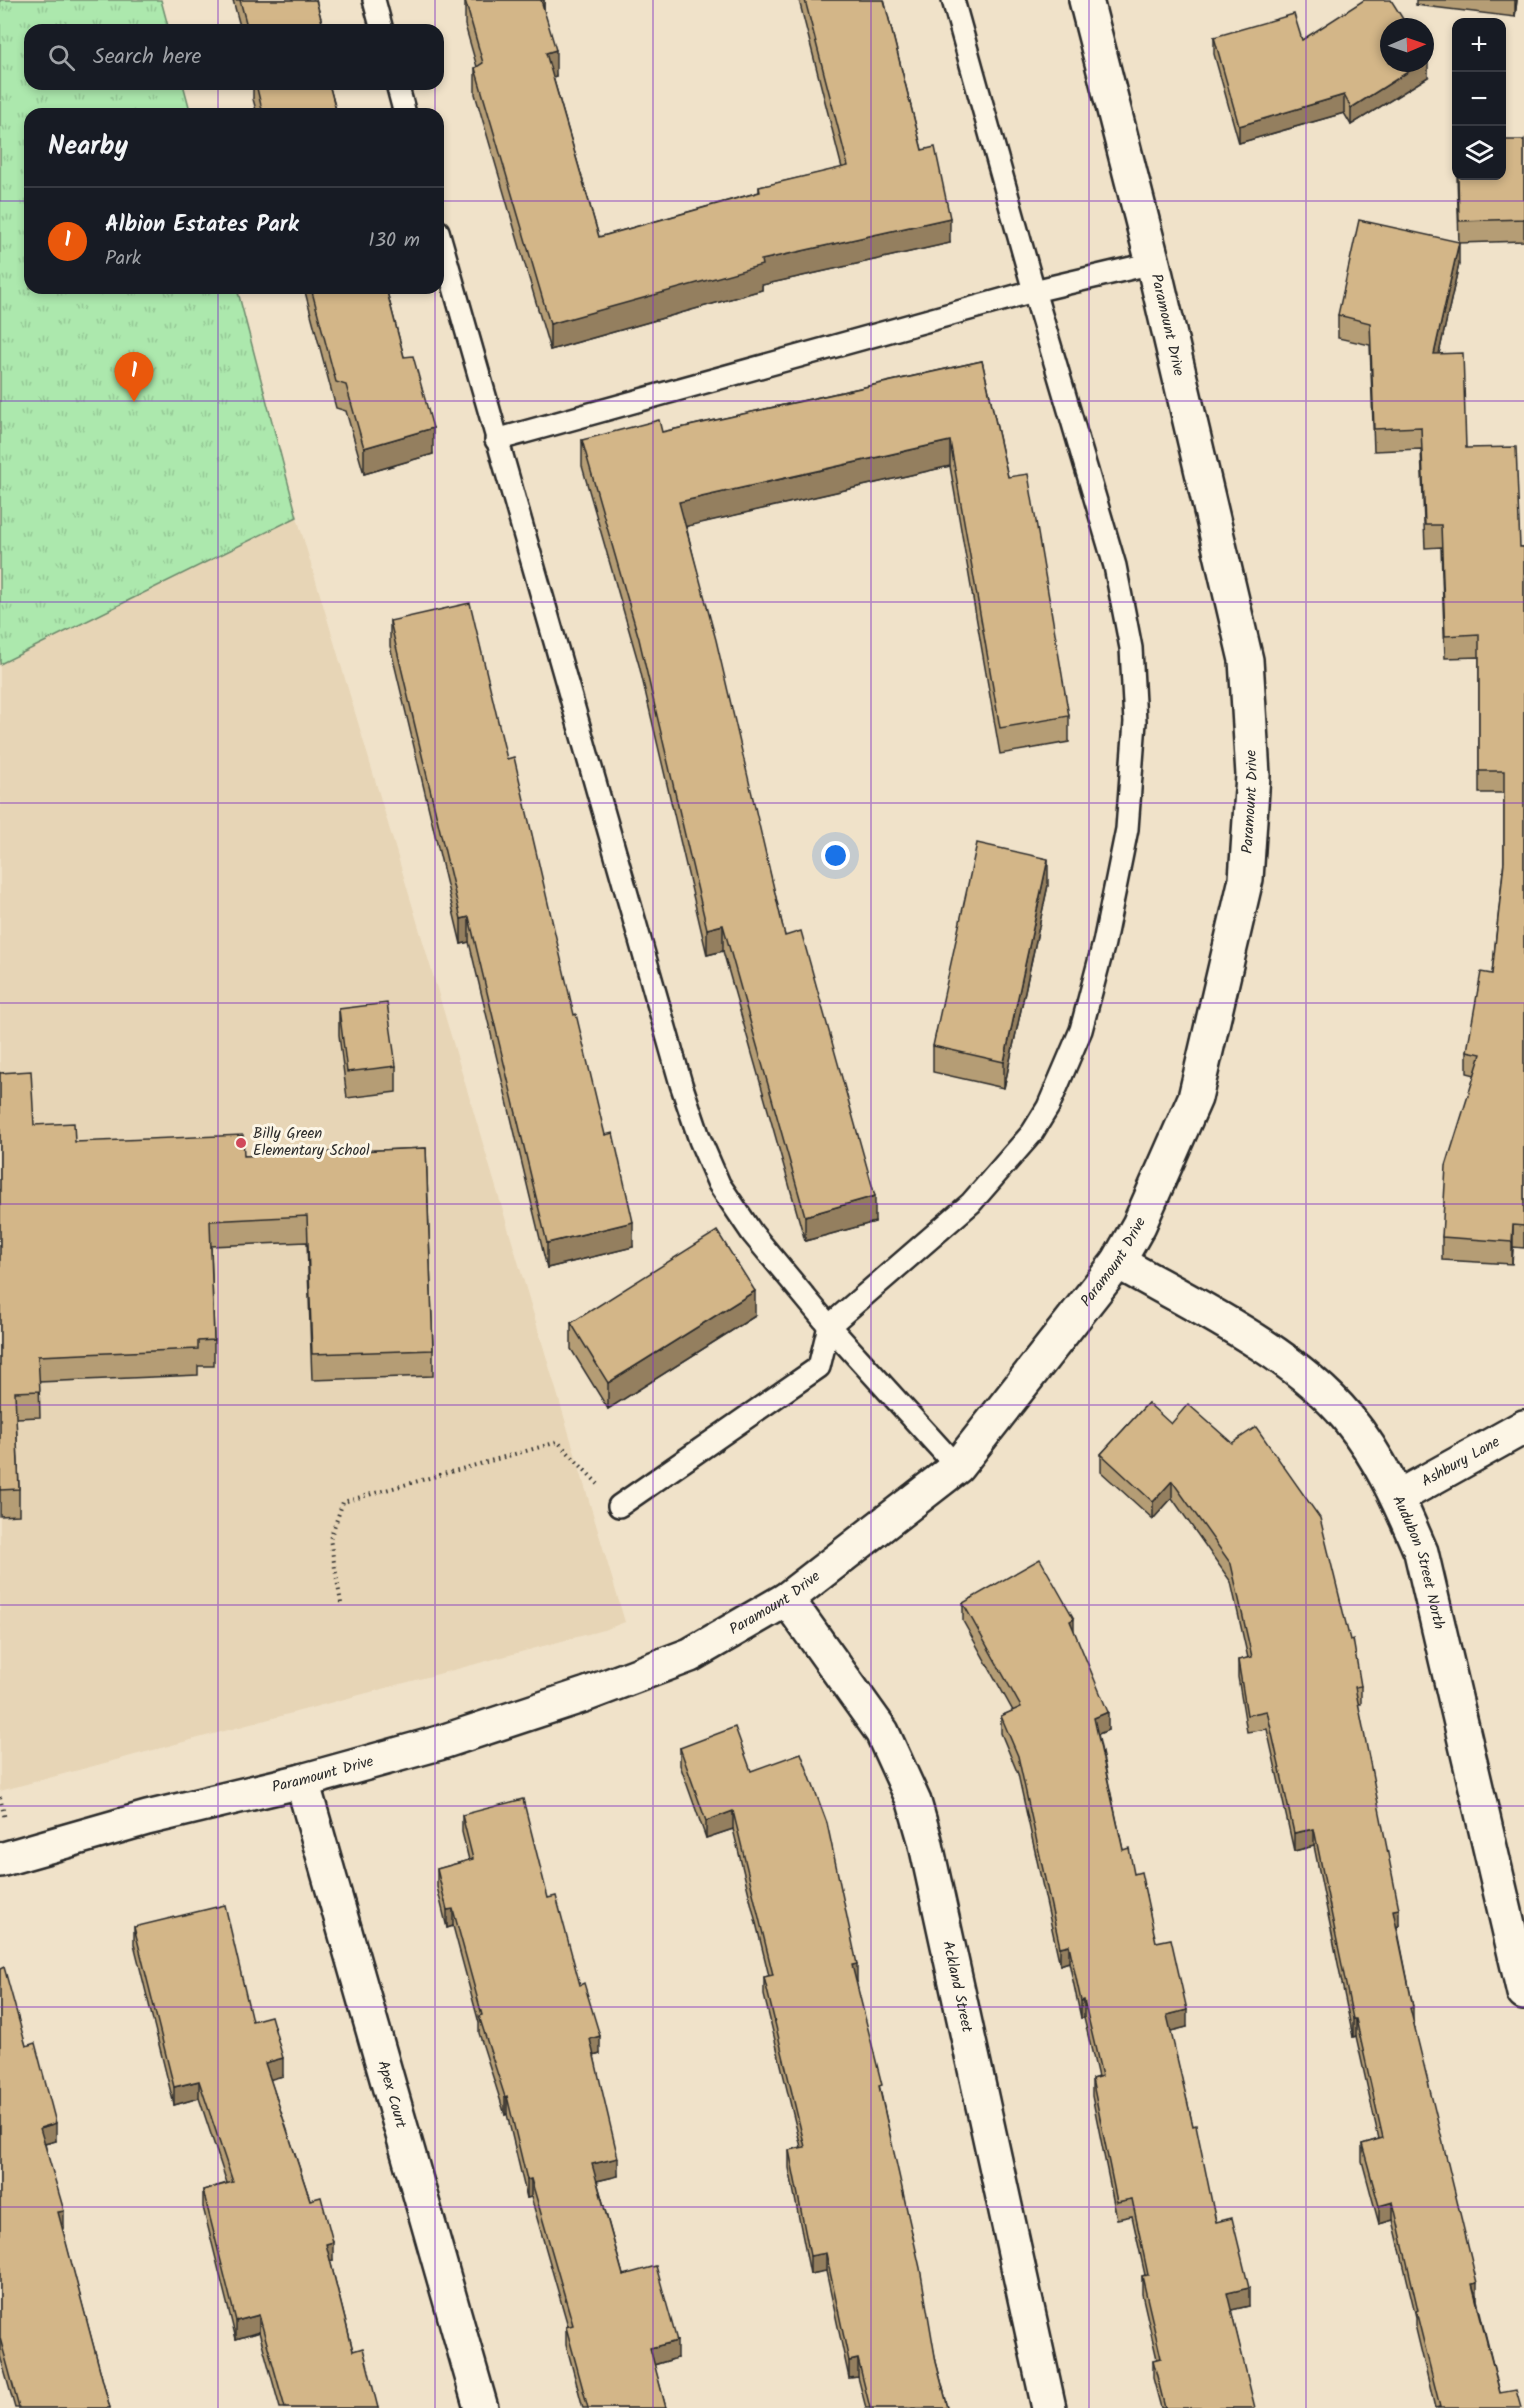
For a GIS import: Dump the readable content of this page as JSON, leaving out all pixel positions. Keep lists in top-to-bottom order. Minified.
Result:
{"streets":{"street":["Paramount Drive","Ashbury Lane","Audubon Street North","Ackland Street","Apex Court"]},"crossings":[["Paramount Drive","Audubon Street North"],["Paramount Drive","Ackland Street"],["Paramount Drive","Apex Court"],["Ashbury Lane","Audubon Street North"]],"places":["Billy Green Elementary School"],"north":"right","page":{"map_buttons":["+","−"],"search":"Search here","heading":"Nearby","list":[{"mark":"1","name":"Albion Estates Park","note":"Park","value":"130 m"}],"pins":"1"}}
